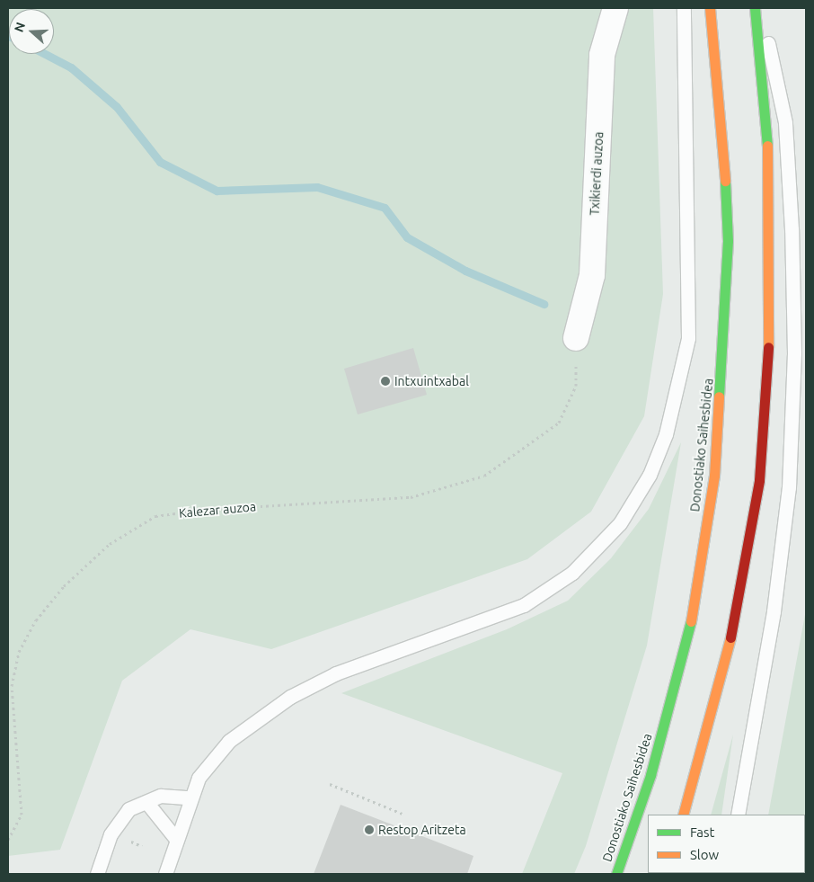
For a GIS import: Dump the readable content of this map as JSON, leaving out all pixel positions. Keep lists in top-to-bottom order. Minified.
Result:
{"streets":{"highway":["Donostiako Saihesbidea"],"street":["Txikierdi auzoa"],"path":["Kalezar auzoa"]},"crossings":[["Txikierdi auzoa","Kalezar auzoa"]],"places":["Intxuintxabal","Restop Aritzeta"],"legend":["Fast","Slow"],"north":"left"}
